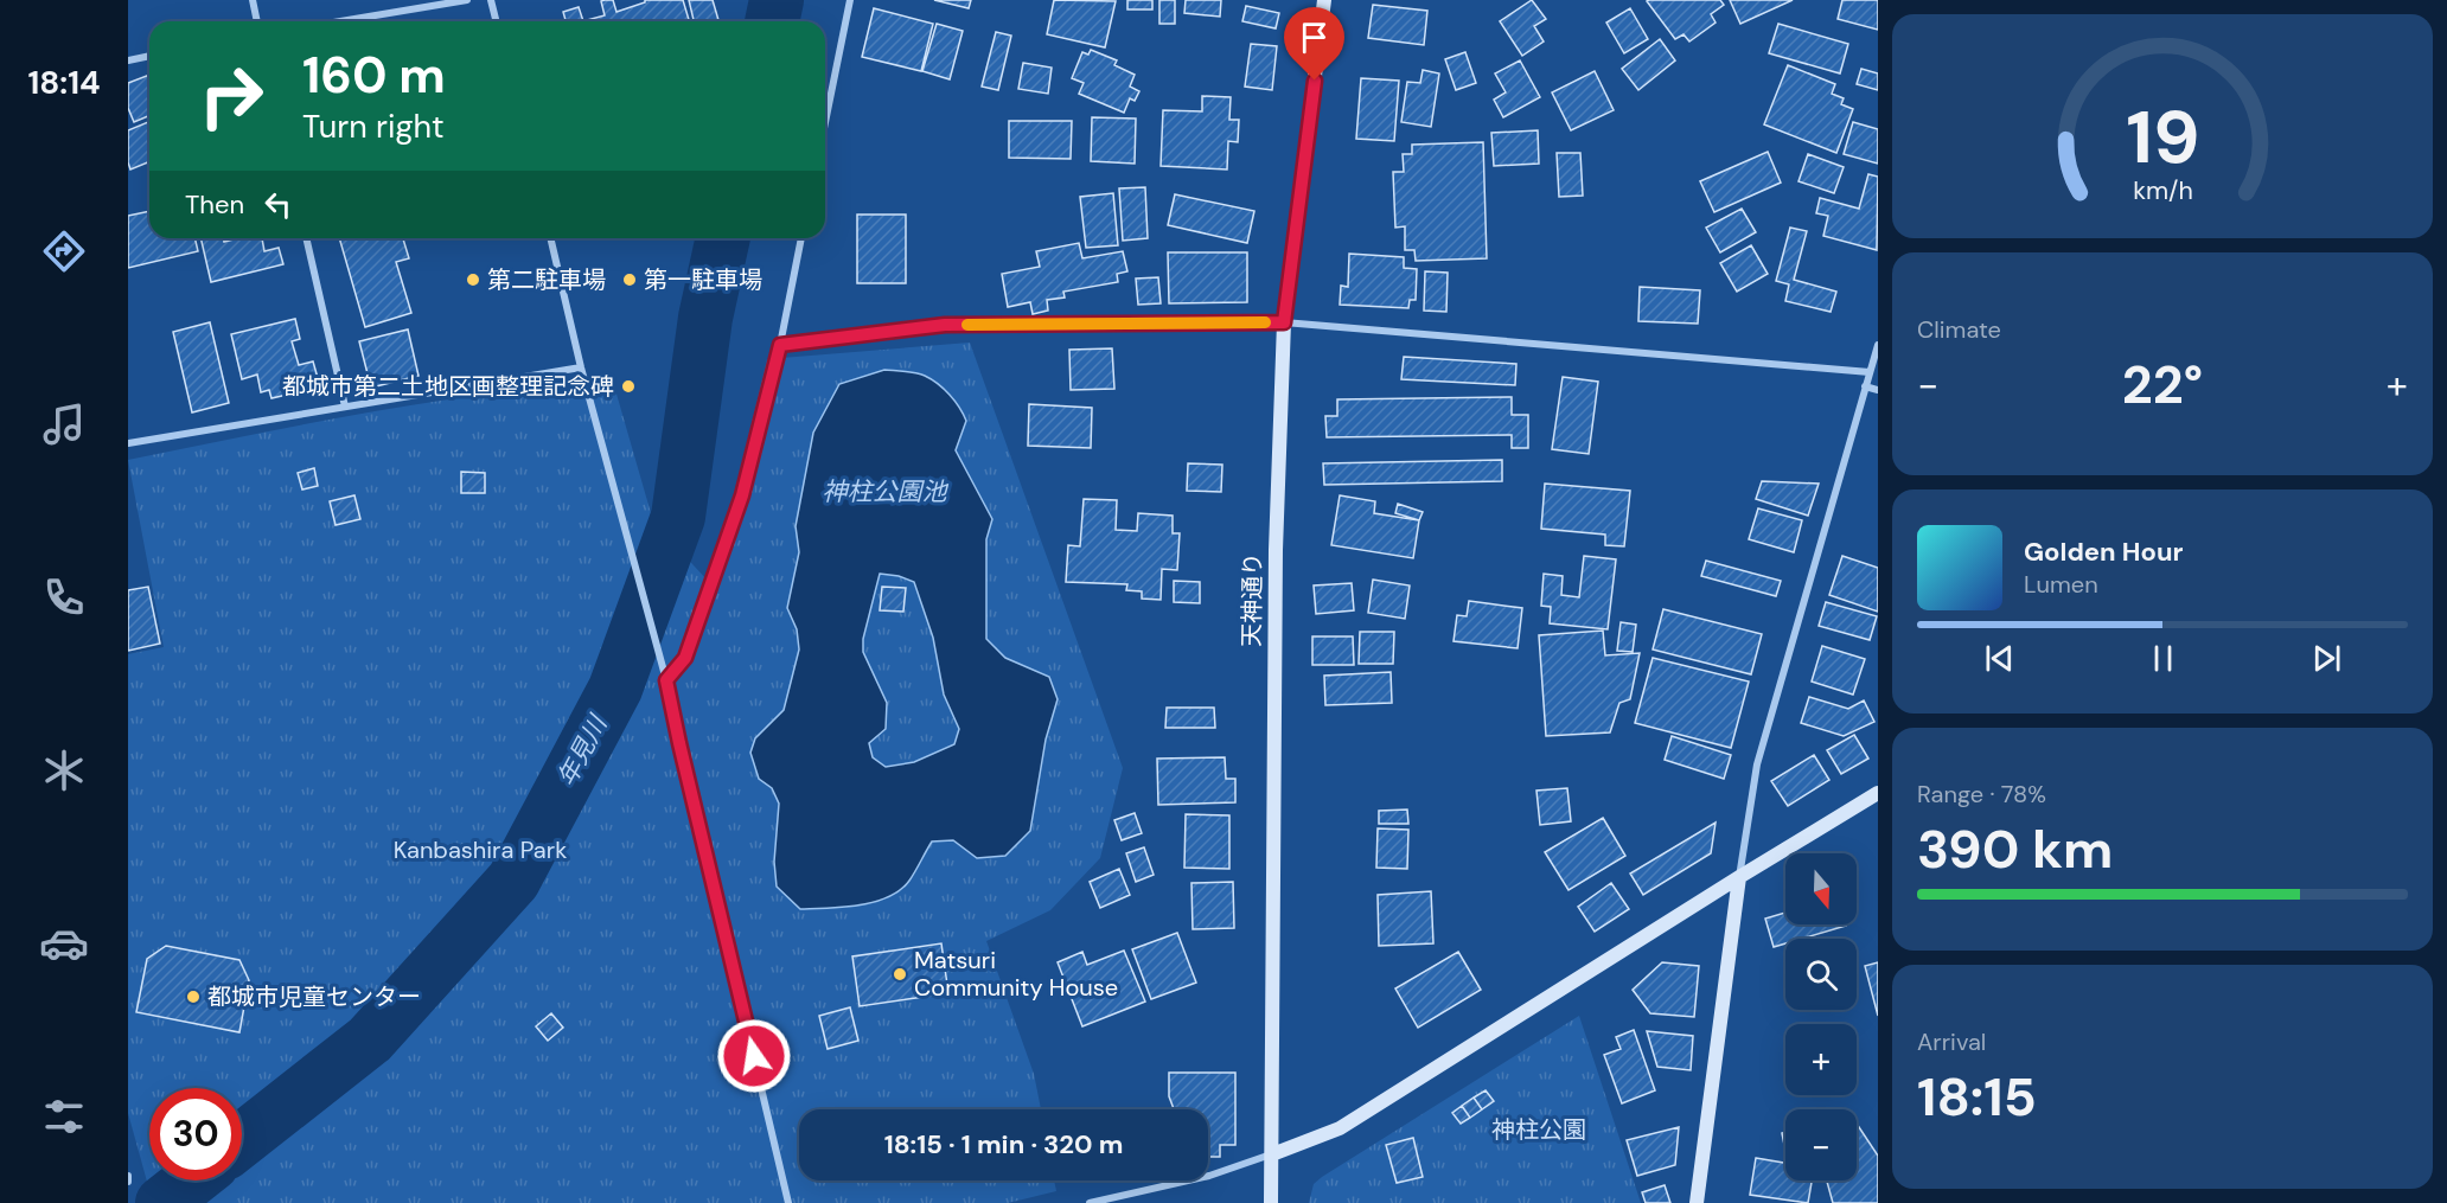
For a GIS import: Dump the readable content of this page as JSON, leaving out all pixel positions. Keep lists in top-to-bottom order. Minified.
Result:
{"streets":{"street":["天神通り"]},"water":["神柱公園池","年見川"],"parks":["Kanbashira Park","神柱公園"],"places":["第二駐車場","第一駐車場","都城市第二土地区画整理記念碑","Matsuri Community House","都城市児童センター"],"north":"bottom","page":{"tabs":"18:14","turn":["160 m","Turn right"],"then":"Then","tile":["Climate",["Range · 78%","390 km"],["Arrival","18:15"]],"heat":["−","22°","+"],"song":["Golden Hour","Lumen"],"map_buttons":["+","−"],"limit":"30","trip":"18:15 · 1 min · 320 m","gauge":["19","km/h"]}}
